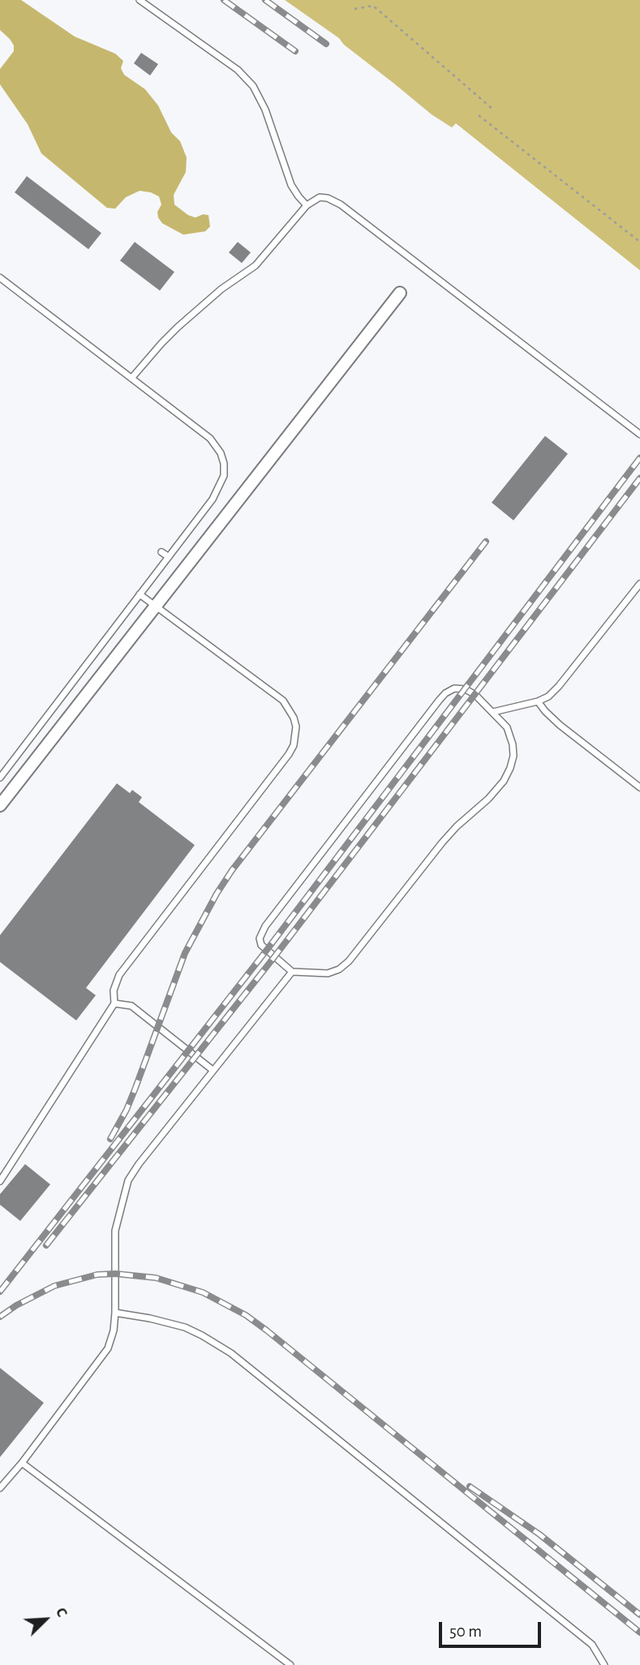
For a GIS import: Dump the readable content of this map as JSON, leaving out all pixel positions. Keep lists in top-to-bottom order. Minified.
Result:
{"scale_bar":"50 m","north":"top right"}
